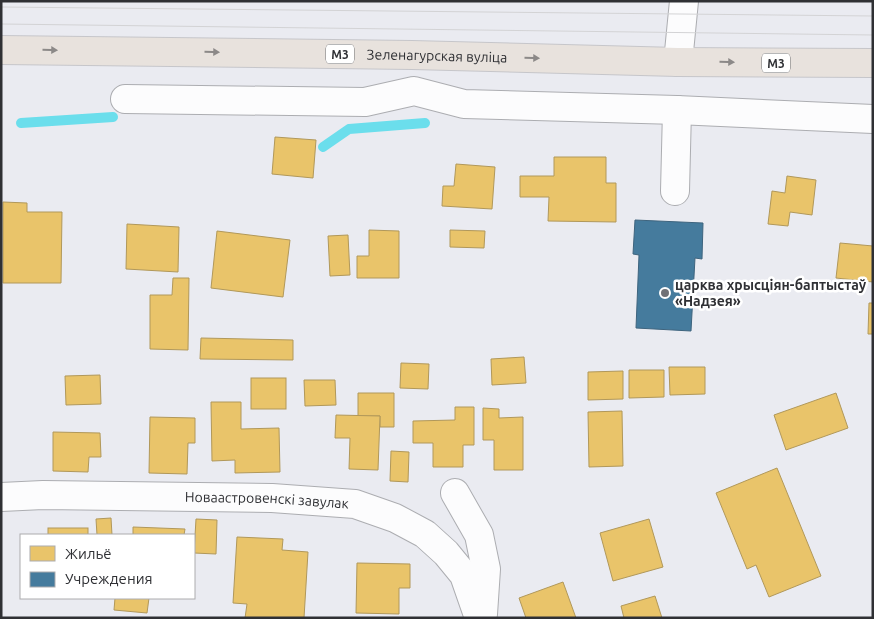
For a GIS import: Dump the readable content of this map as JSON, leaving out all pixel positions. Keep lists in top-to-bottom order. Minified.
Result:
{"streets":{"main road":["М3","Зеленагурская вуліца"],"street":["Новаастровенскі завулак"]},"one_way":["Зеленагурская вуліца"],"places":["царква хрысціян-баптыстаў «Надзея»"],"legend":["Жильё","Учреждения"]}
